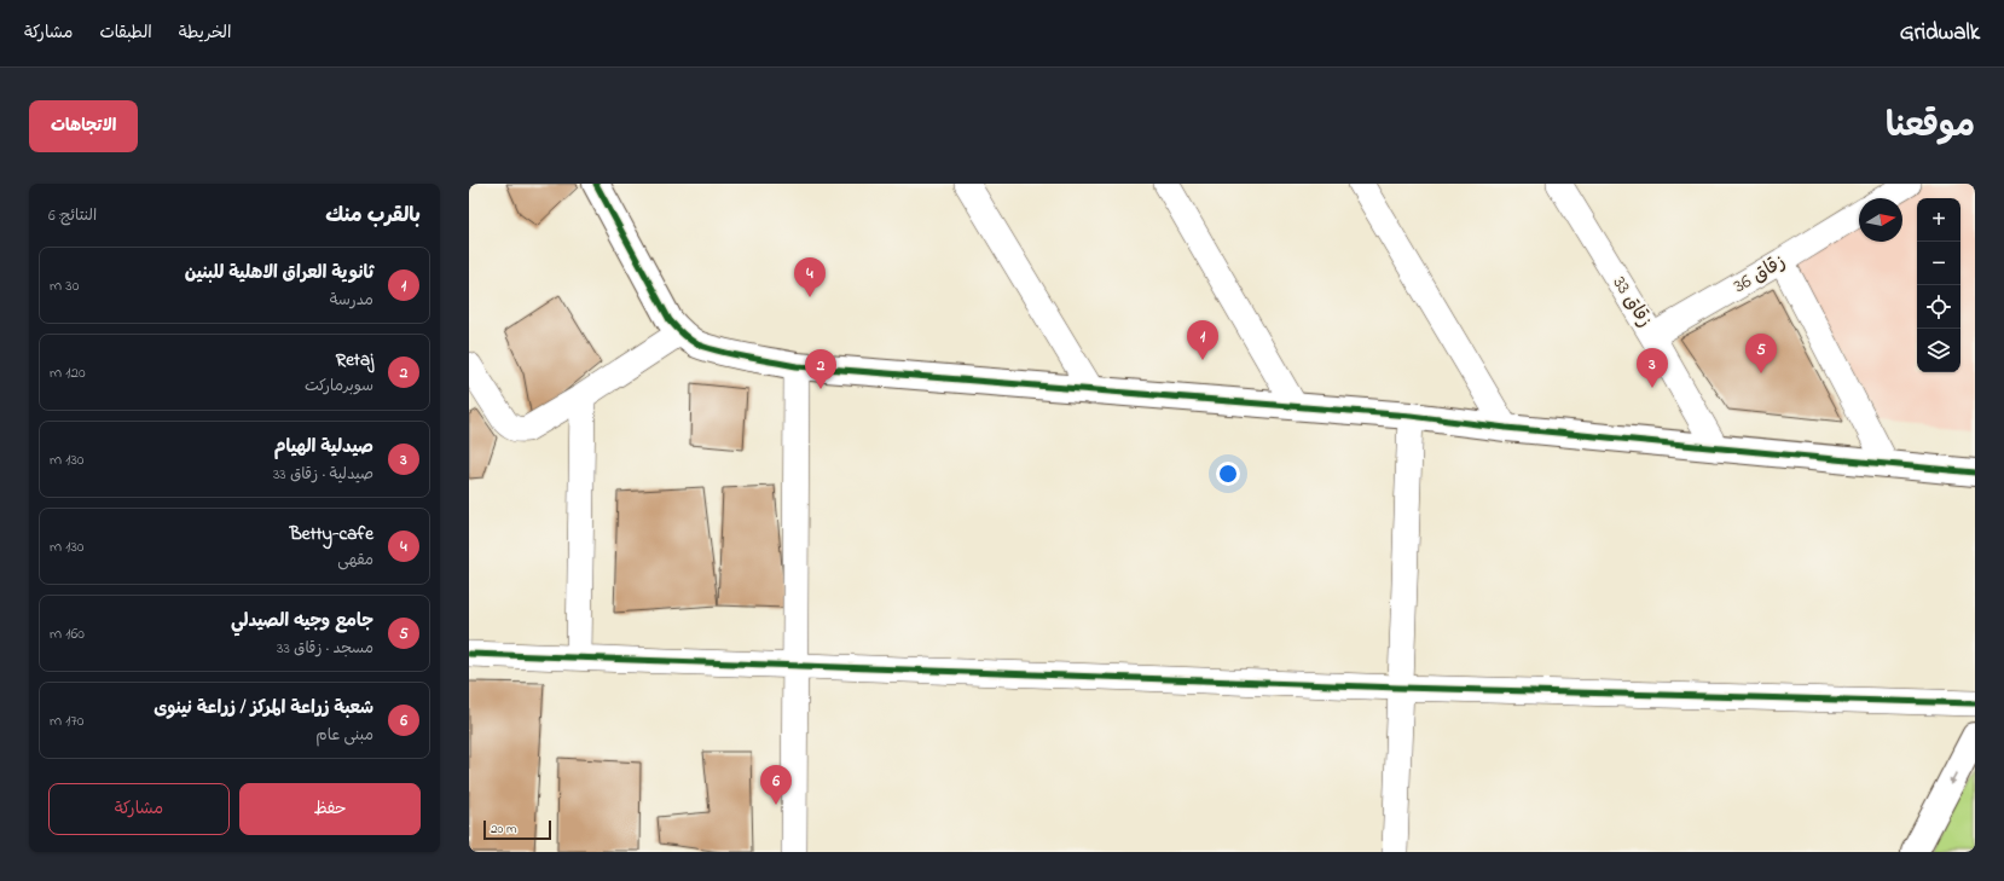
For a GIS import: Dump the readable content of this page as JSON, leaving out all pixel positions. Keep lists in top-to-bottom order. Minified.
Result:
{"streets":{"street":["زقاق 36","زقاق 33"]},"crossings":[["زقاق 36","زقاق 33"]],"scale_bar":"20 m","north":"right","page":{"header":"Gridwalk","nav":["الخريطة","الطبقات","مشاركة"],"title":"موقعنا","buttons":["الاتجاهات",["حفظ","مشاركة"]],"heading":["بالقرب منك","النتائج: 6"],"map_buttons":["+","−"],"list":[{"mark":"1","name":"ثانوية العراق الاهلية للبنين","note":"مدرسة","value":"30 m"},{"mark":"2","name":"Retaj","note":"سوبرماركت","value":"120 m"},{"mark":"3","name":"صيدلية الهيام","note":"صيدلية · زقاق 33","value":"130 m"},{"mark":"4","name":"Betty-cafe","note":"مقهى","value":"130 m"},{"mark":"5","name":"جامع وجيه الصيدلي","note":"مسجد · زقاق 33","value":"160 m"},{"mark":"6","name":"شعبة زراعة المركز / زراعة نينوى","note":"مبنى عام","value":"170 m"}],"pins":["4","1","5","3","2","6"],"scale":"20 m"}}
